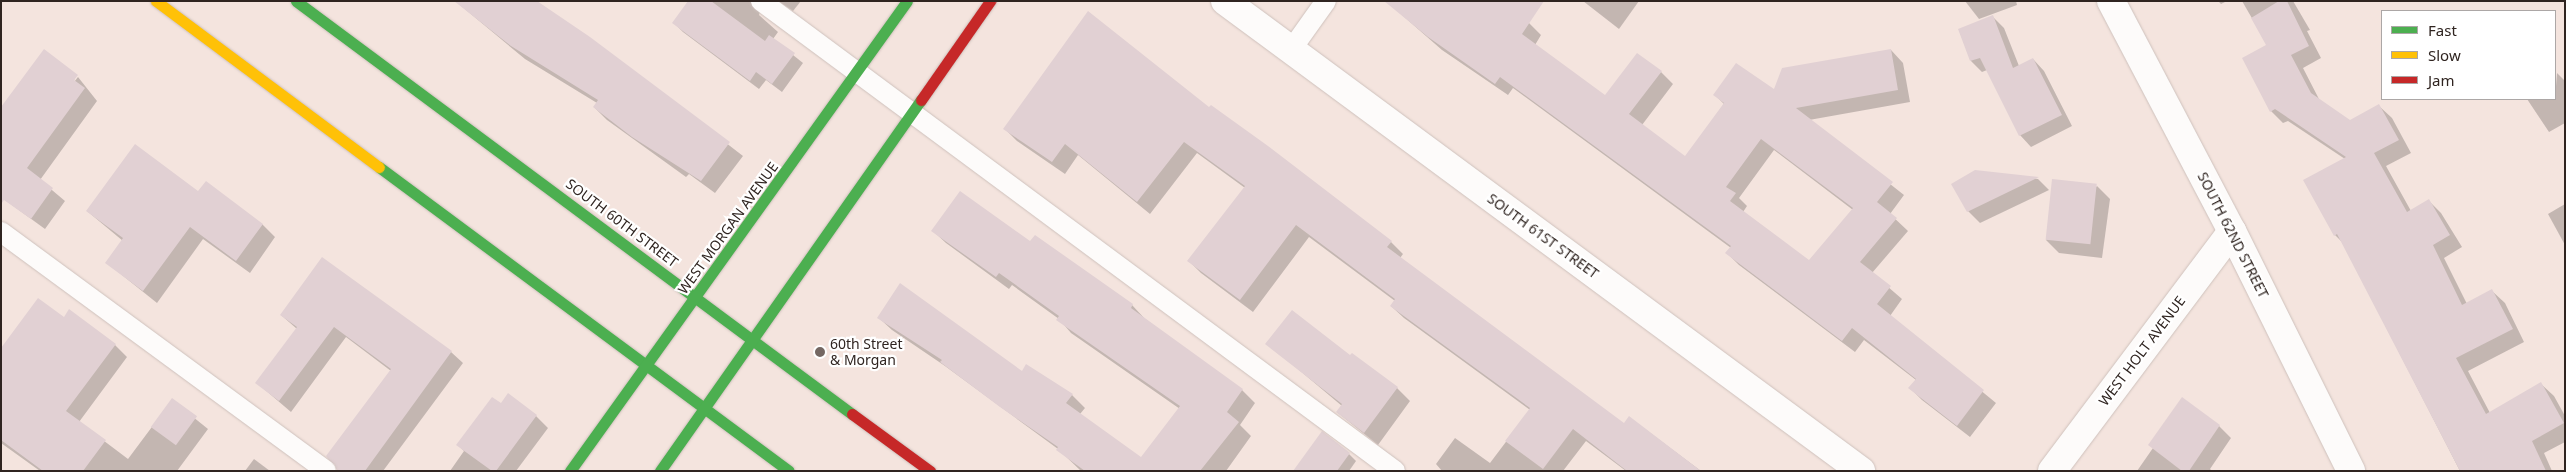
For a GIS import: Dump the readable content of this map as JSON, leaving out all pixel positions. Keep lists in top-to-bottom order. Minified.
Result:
{"streets":{"main road":["SOUTH 60TH STREET","WEST MORGAN AVENUE"],"street":["SOUTH 62ND STREET","SOUTH 61ST STREET","WEST HOLT AVENUE"]},"crossings":[["SOUTH 60TH STREET","WEST MORGAN AVENUE"],["SOUTH 62ND STREET","WEST HOLT AVENUE"]],"places":["60th Street & Morgan"],"legend":["Fast","Slow","Jam"]}
